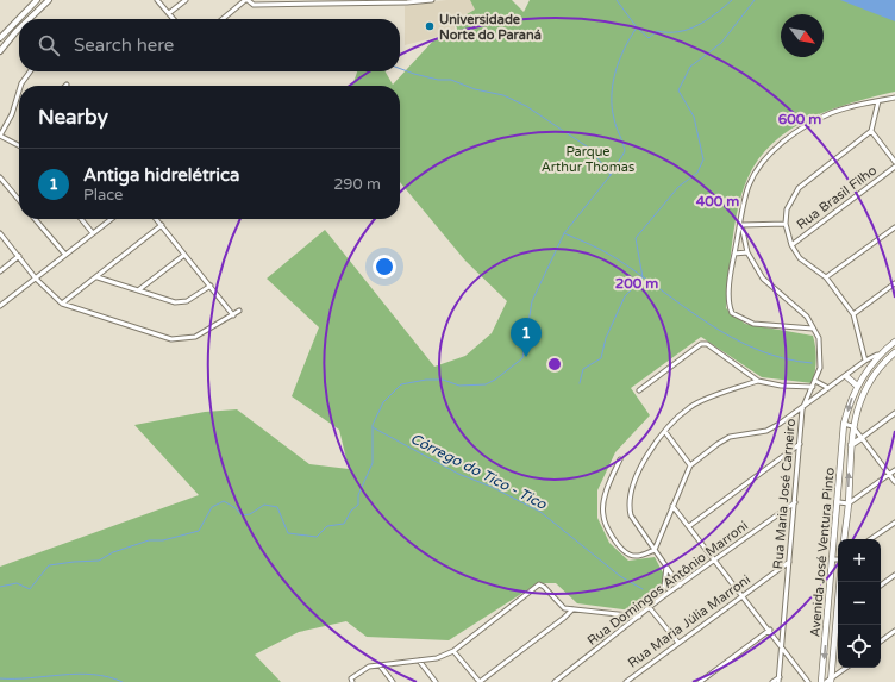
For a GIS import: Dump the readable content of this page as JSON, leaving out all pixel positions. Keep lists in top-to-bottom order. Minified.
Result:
{"streets":{"main road":["Avenida José Ventura Pinto"],"street":["Rua Brasil Filho","Rua Maria José Carneiro","Rua Domingos Antônio Marroni","Rua Maria Júlia Marroni"]},"crossings":[["Rua Maria José Carneiro","Rua Domingos Antônio Marroni"],["Rua Maria José Carneiro","Rua Maria Júlia Marroni"]],"water":["Córrego do Tico - Tico"],"parks":["Parque Arthur Thomas"],"places":["Universidade Norte do Paraná"],"north":"bottom right","page":{"search":"Search here","heading":"Nearby","list":[{"mark":"1","name":"Antiga hidrelétrica","note":"Place","value":"290 m"}],"pins":"1","map_buttons":["+","−"]},"rings":["600 m","400 m","200 m"]}
